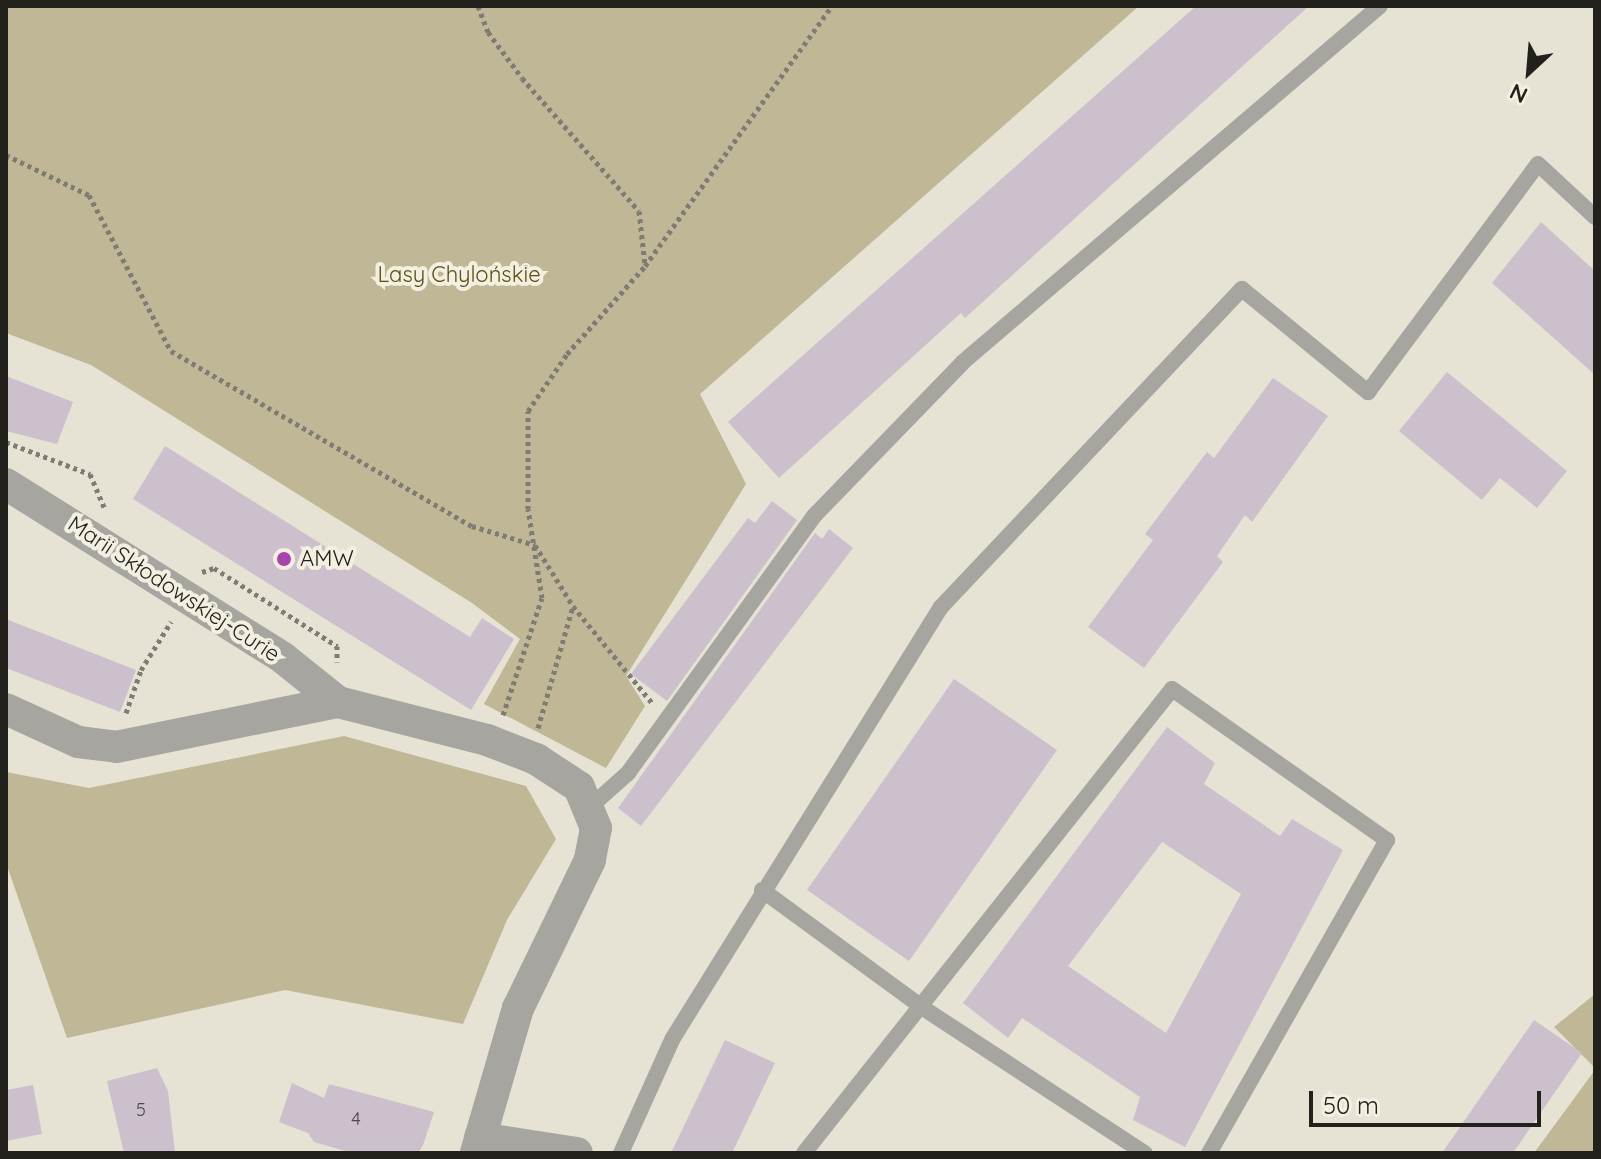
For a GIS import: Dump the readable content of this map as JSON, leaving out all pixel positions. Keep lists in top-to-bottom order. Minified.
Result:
{"streets":{"street":["Marii Skłodowskiej-Curie"]},"parks":["Lasy Chylońskie"],"places":["AMW"],"house_numbers":["5","4"],"scale_bar":"50 m","north":"bottom left"}
